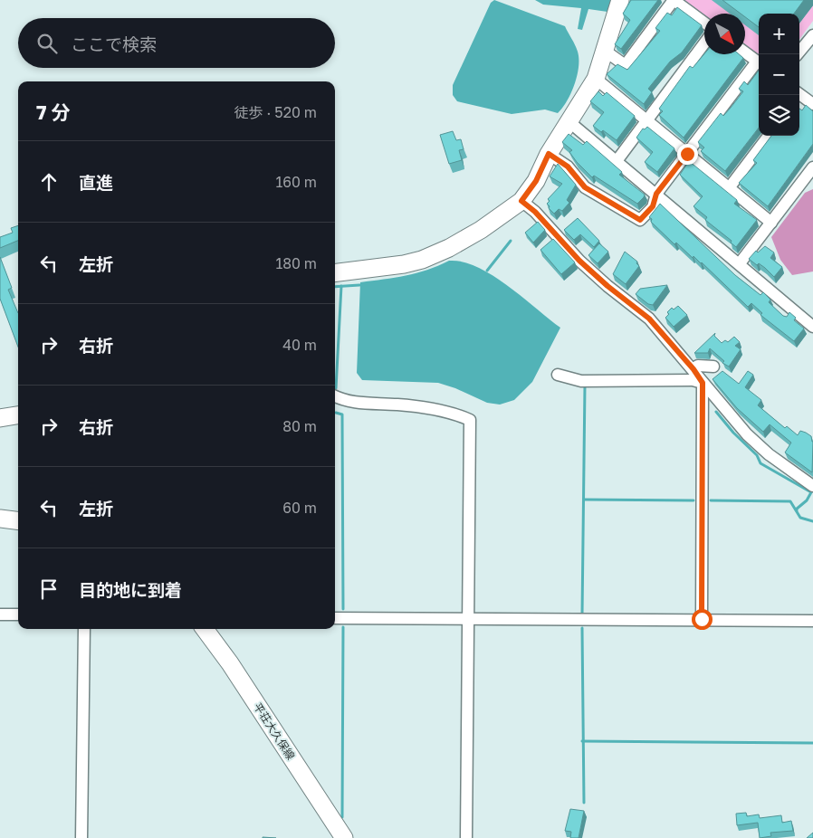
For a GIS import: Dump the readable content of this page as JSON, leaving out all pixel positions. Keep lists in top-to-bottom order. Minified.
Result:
{"streets":{"street":["平荘大久保線"]},"north":"bottom right","page":{"map_buttons":["+","−"],"search":"ここで検索","heading":["7 分","徒歩 · 520 m"],"list":[["直進","160 m"],["左折","180 m"],["右折","40 m"],["右折","80 m"],["左折","60 m"],"目的地に到着"]}}
